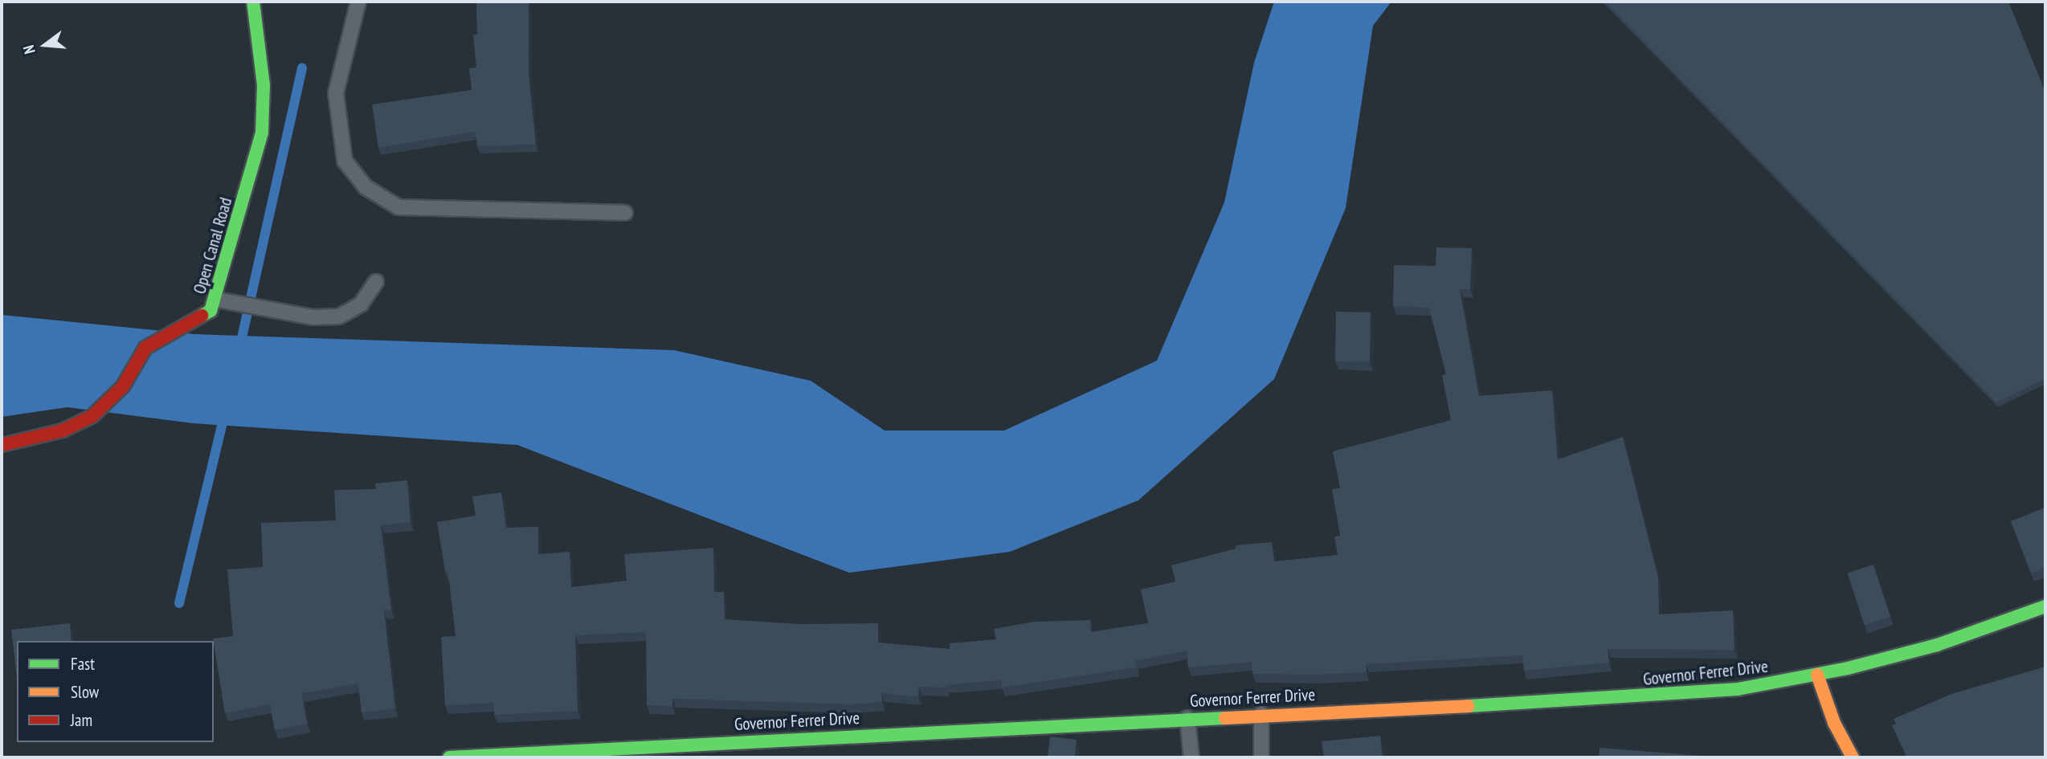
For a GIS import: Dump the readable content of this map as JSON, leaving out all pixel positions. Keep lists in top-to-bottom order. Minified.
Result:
{"streets":{"main road":["Open Canal Road","Governor Ferrer Drive"]},"legend":["Fast","Slow","Jam"],"north":"left"}
